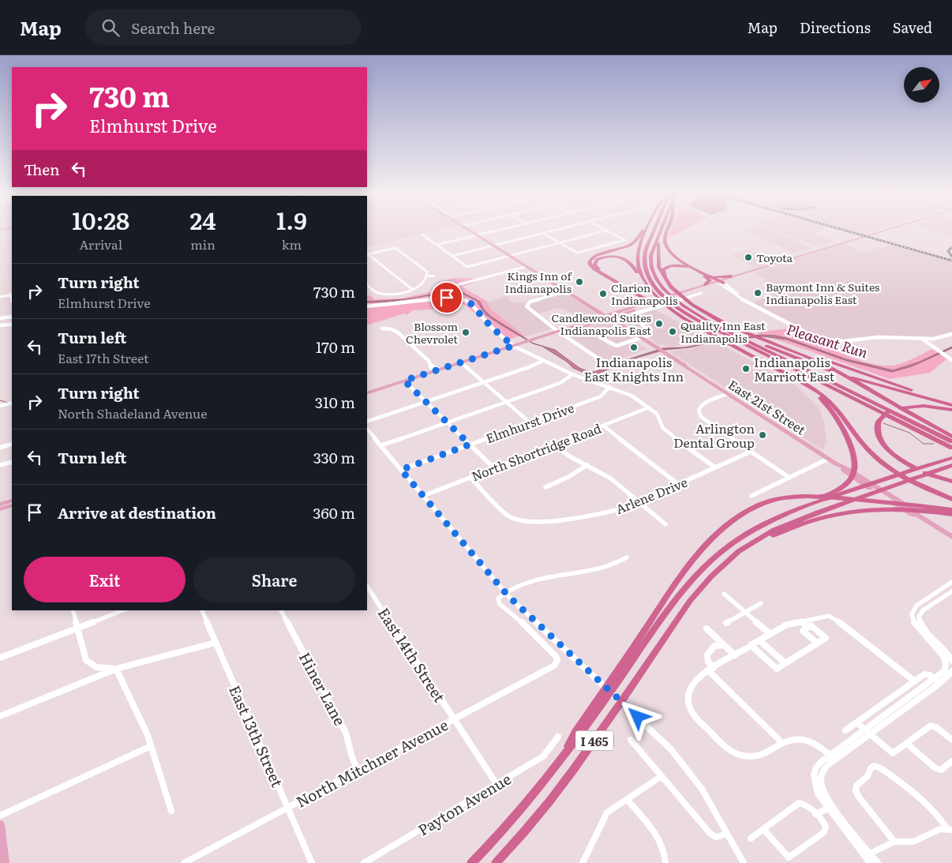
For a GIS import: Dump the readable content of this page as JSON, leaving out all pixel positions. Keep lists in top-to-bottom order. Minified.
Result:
{"streets":{"highway":["I 465"],"main road":["East 21st Street"],"street":["Elmhurst Drive","North Shortridge Road","Arlene Drive","East 14th Street","Hiner Lane","East 13th Street","North Mitchner Avenue","Payton Avenue"]},"crossings":[["North Shortridge Road","Arlene Drive"],["East 14th Street","North Mitchner Avenue"],["East 14th Street","Payton Avenue"],["Hiner Lane","North Mitchner Avenue"],["East 13th Street","North Mitchner Avenue"]],"water":["Pleasant Run"],"places":["Toyota","Kings Inn of Indianapolis","Baymont Inn & Suites Indianapolis East","Clarion Indianapolis","Candlewood Suites Indianapolis East","Quality Inn East Indianapolis","Blossom Chevrolet","Indianapolis East Knights Inn","Indianapolis Marriott East","Arlington Dental Group"],"north":"top right","page":{"header":"Map","search":"Search here","nav":["Map","Directions","Saved"],"turn":["730 m","Elmhurst Drive"],"then":"Then","eta":["10:28","Arrival","24","min","1.9","km"],"list":[{"name":"Turn right","note":"Elmhurst Drive","value":"730 m"},{"name":"Turn left","note":"East 17th Street","value":"170 m"},{"name":"Turn right","note":"North Shadeland Avenue","value":"310 m"},{"name":"Turn left","value":"330 m"},{"name":"Arrive at destination","value":"360 m"}],"buttons":["Exit","Share"]}}
